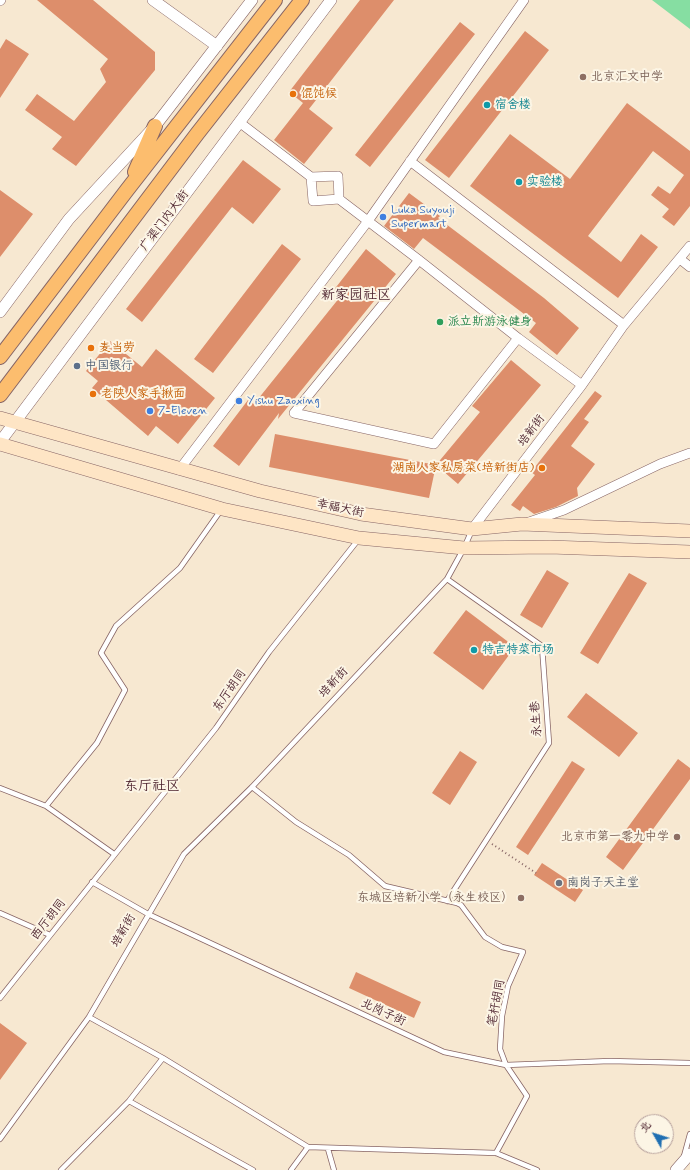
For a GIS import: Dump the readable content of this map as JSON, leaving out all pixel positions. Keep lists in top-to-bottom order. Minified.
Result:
{"streets":{"main road":["幸福大街"],"street":["广渠门内大街","培新街"],"lane":["东厅胡同","永生巷","西厅胡同","笔杆胡同","北岗子街"]},"crossings":[["广渠门内大街","幸福大街"],["培新街","幸福大街"],["培新街","永生巷"],["培新街","笔杆胡同"],["培新街","北岗子街"],["幸福大街","东厅胡同"],["东厅胡同","西厅胡同"],["永生巷","笔杆胡同"],["西厅胡同","北岗子街"],["笔杆胡同","北岗子街"]],"districts":["新家园社区","东厅社区"],"places":["北京汇文中学","馄饨候","宿舍楼","实验楼","Luka Suyouji Supermart","派立斯游泳健身","麦当劳","中国银行","老陕人家手揪面","Yishu Zaoxing","7-Eleven","湖南人家私房菜(培新街店)","特吉特菜市场","北京市第一零九中学","南岗子天主堂","东城区培新小学（永生校区）"],"north":"top left"}
